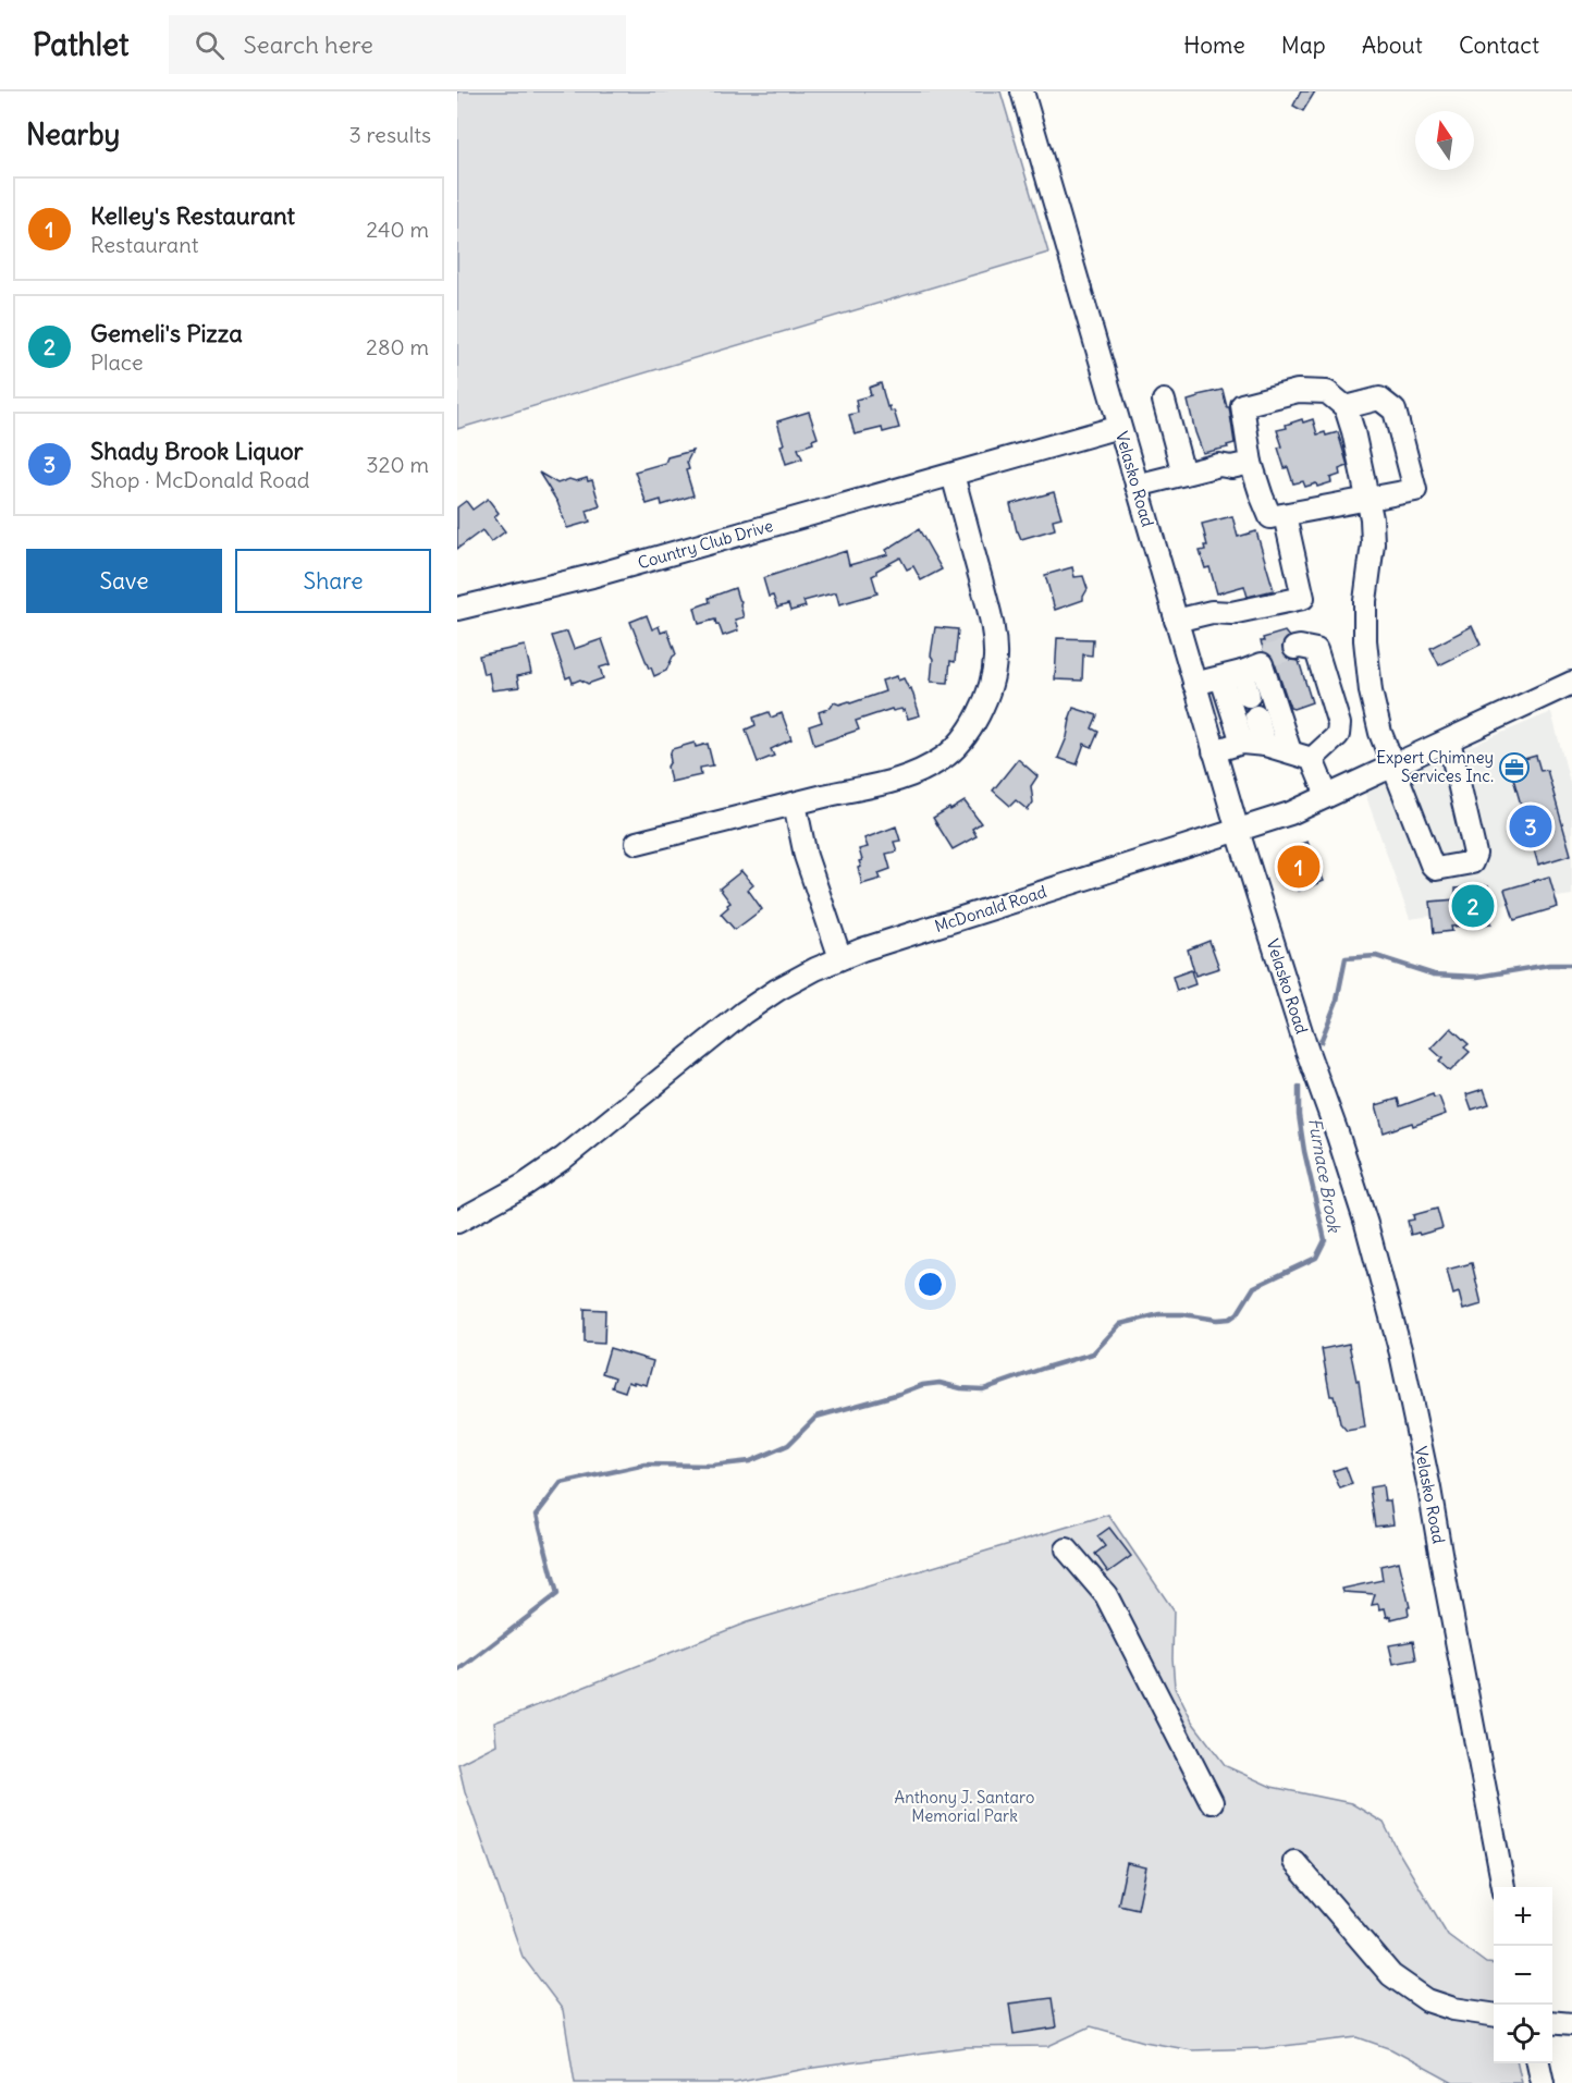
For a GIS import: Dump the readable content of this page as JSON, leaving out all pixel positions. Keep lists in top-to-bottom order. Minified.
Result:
{"streets":{"street":["Velasko Road","Country Club Drive","McDonald Road"]},"crossings":[["Velasko Road","Country Club Drive"],["Velasko Road","McDonald Road"]],"water":["Furnace Brook"],"parks":["Anthony J. Santaro Memorial Park"],"places":{"office":["Expert Chimney Services Inc."]},"north":"top","page":{"header":"Pathlet","search":"Search here","nav":["Home","Map","About","Contact"],"heading":["Nearby","3 results"],"list":[{"mark":"1","name":"Kelley's Restaurant","note":"Restaurant","value":"240 m"},{"mark":"2","name":"Gemeli's Pizza","note":"Place","value":"280 m"},{"mark":"3","name":"Shady Brook Liquor","note":"Shop · McDonald Road","value":"320 m"}],"buttons":["Save","Share"],"pins":["3","1","2"],"map_buttons":["+","−"]}}
